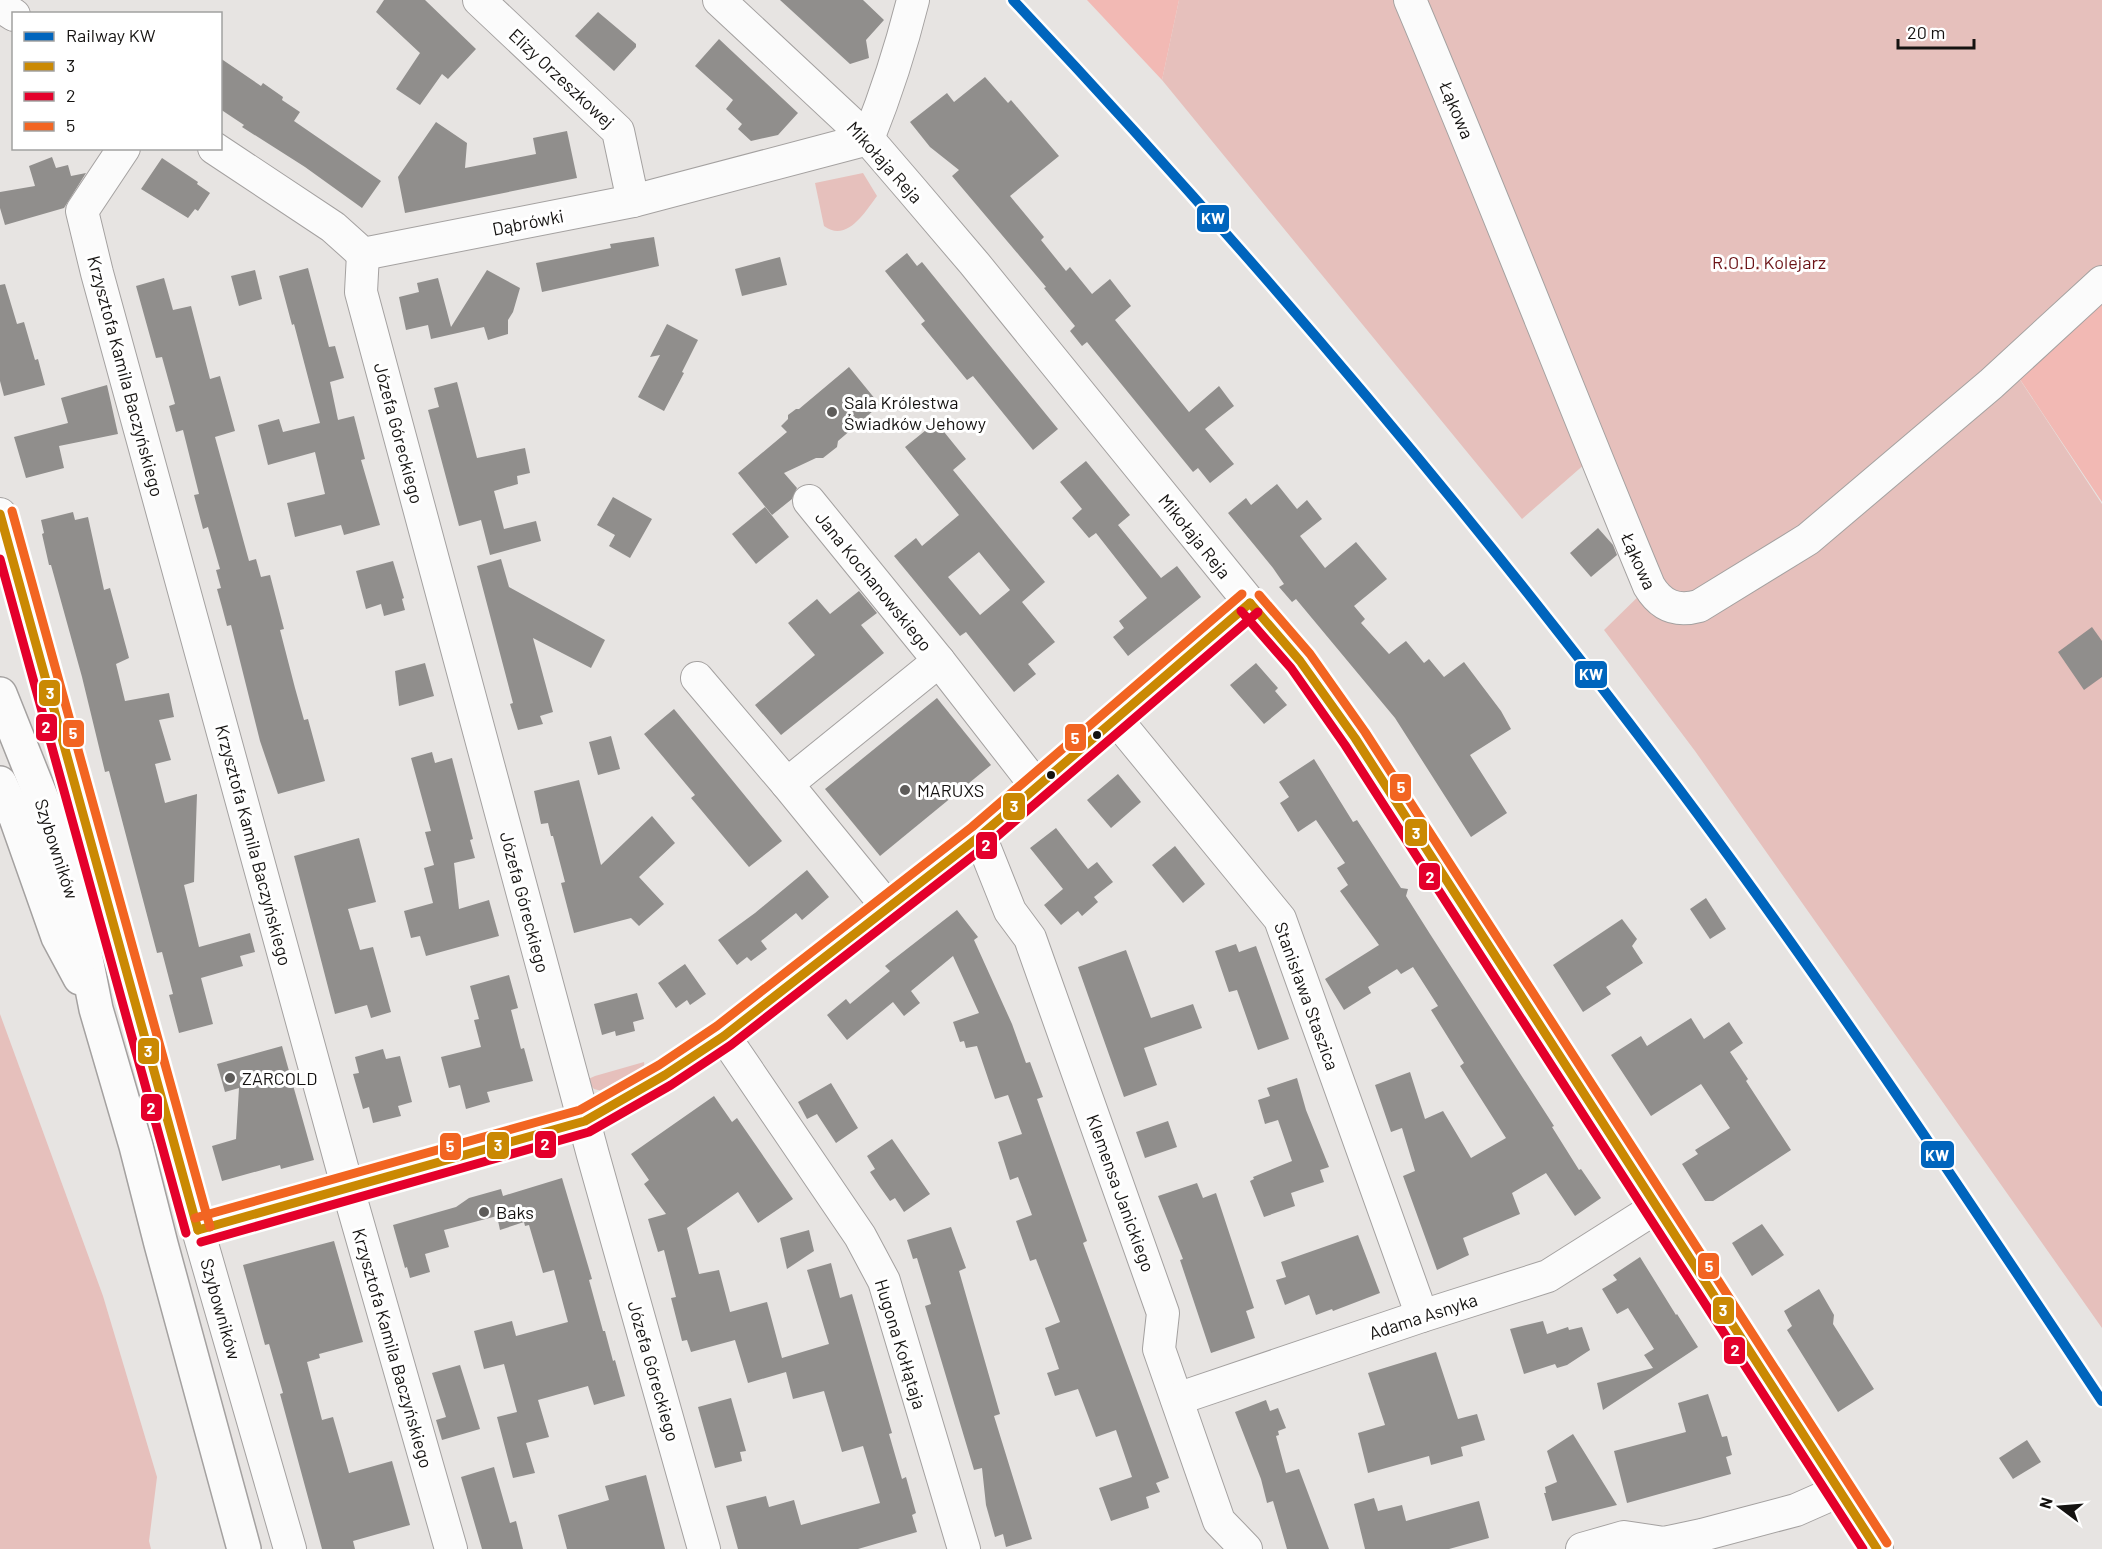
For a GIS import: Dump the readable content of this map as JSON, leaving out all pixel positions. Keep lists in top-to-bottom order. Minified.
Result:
{"streets":{"main road":["Szybowników"],"street":["Elizy Orzeszkowej","Łąkowa","Mikołaja Reja","Dąbrówki","Krzysztofa Kamila Baczyńskiego","Józefa Góreckiego","Jana Kochanowskiego","Stanisława Staszica","Klemensa Janickiego","Adama Asnyka","Hugona Kołłątaja"]},"crossings":[["Elizy Orzeszkowej","Dąbrówki"],["Mikołaja Reja","Dąbrówki"],["Mikołaja Reja","Adama Asnyka"],["Dąbrówki","Józefa Góreckiego"],["Stanisława Staszica","Adama Asnyka"],["Klemensa Janickiego","Adama Asnyka"]],"parks":["R.O.D. Kolejarz"],"places":["Sala Królestwa Świadków Jehowy","MARUXS","ZARCOLD","Baks"],"lines":["rail line KW","transit line 5","transit line 3","transit line 2"],"legend":["Railway KW","3","2","5"],"scale_bar":"20 m","north":"left"}
